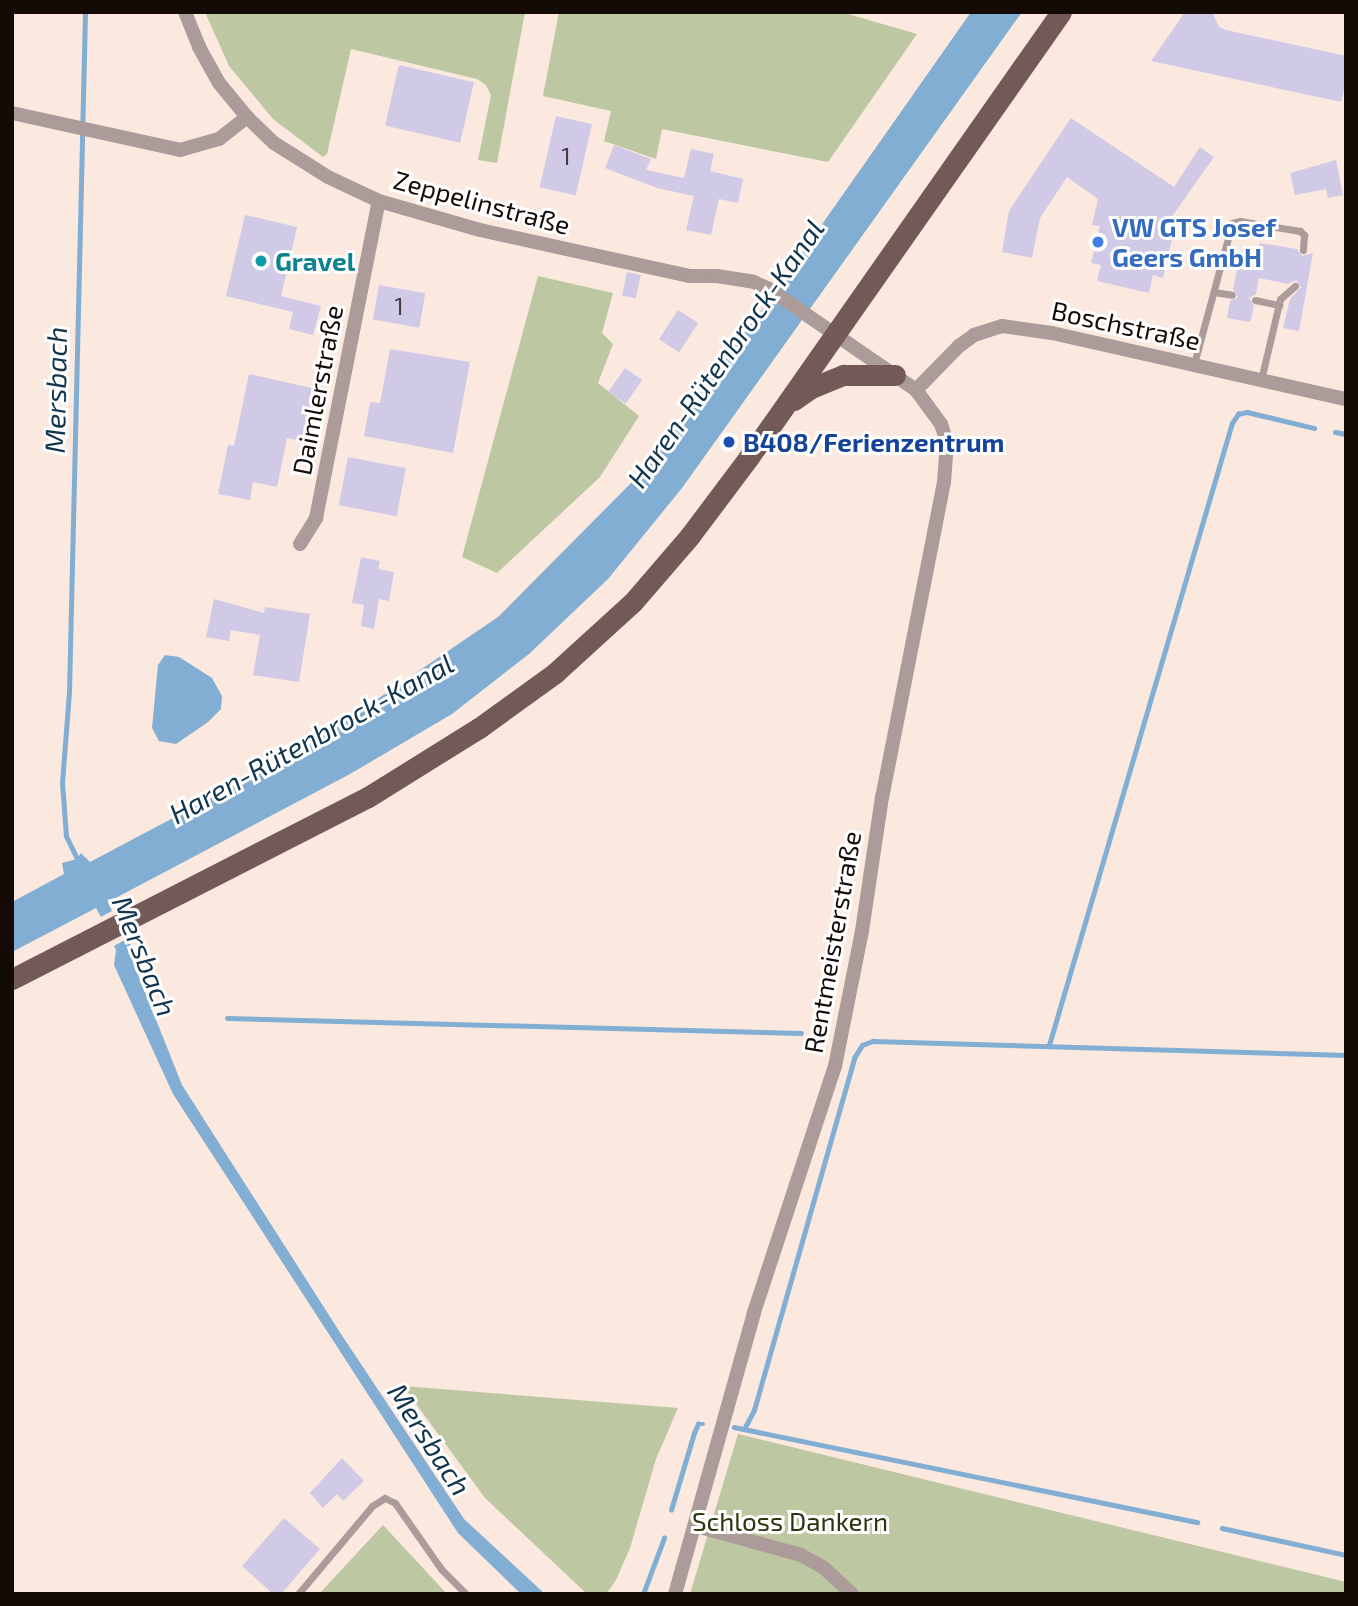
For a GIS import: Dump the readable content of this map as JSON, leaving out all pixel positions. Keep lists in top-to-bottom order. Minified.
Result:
{"streets":{"street":["Zeppelinstraße","Boschstraße","Daimlerstraße","Rentmeisterstraße"]},"crossings":[["Zeppelinstraße","Daimlerstraße"],["Zeppelinstraße","Rentmeisterstraße"],["Boschstraße","Rentmeisterstraße"]],"water":["Haren-Rütenbrock-Kanal","Mersbach"],"parks":["Schloss Dankern"],"places":["VW GTS Josef Geers GmbH","Gravel","B408/Ferienzentrum"],"house_numbers":["1","1"]}
